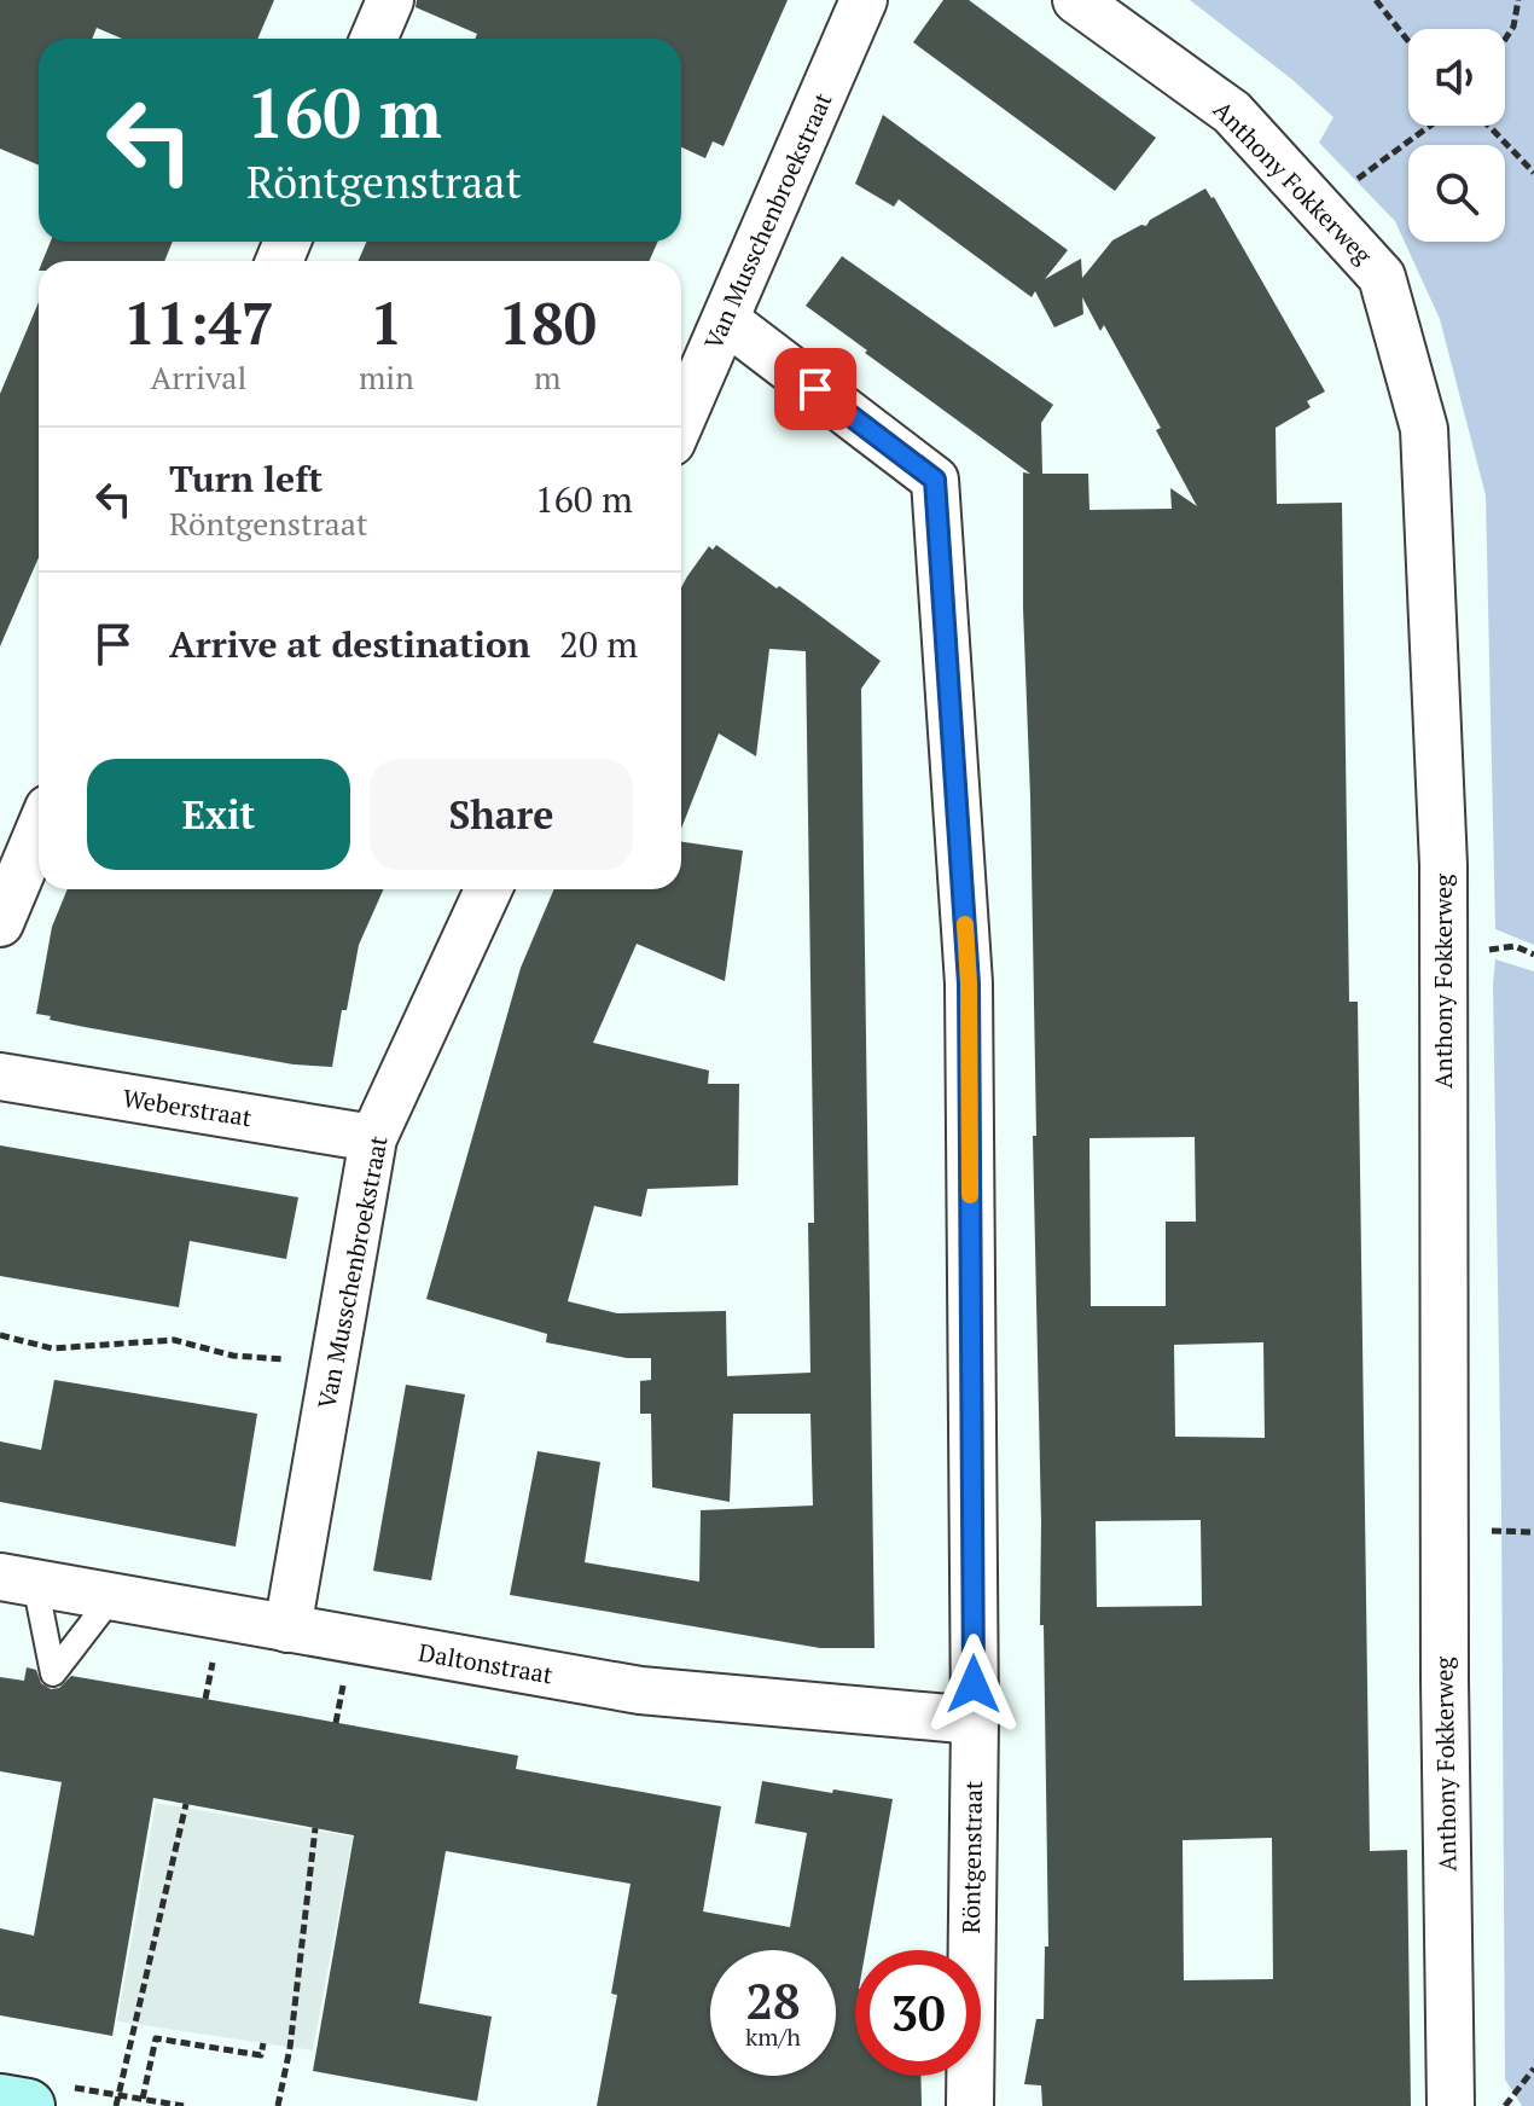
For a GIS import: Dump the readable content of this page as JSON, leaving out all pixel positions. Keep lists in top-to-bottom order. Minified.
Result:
{"streets":{"street":["Anthony Fokkerweg","Van Musschenbroekstraat","Weberstraat","Daltonstraat","Röntgenstraat"]},"crossings":[["Van Musschenbroekstraat","Weberstraat"],["Van Musschenbroekstraat","Daltonstraat"],["Van Musschenbroekstraat","Röntgenstraat"],["Daltonstraat","Röntgenstraat"]],"page":{"turn":["160 m","Röntgenstraat"],"eta":["11:47","Arrival","1","min","180","m"],"list":[{"name":"Turn left","note":"Röntgenstraat","value":"160 m"},{"name":"Arrive at destination","value":"20 m"}],"buttons":["Exit","Share"],"speed":"28 km/h","limit":"30"}}
